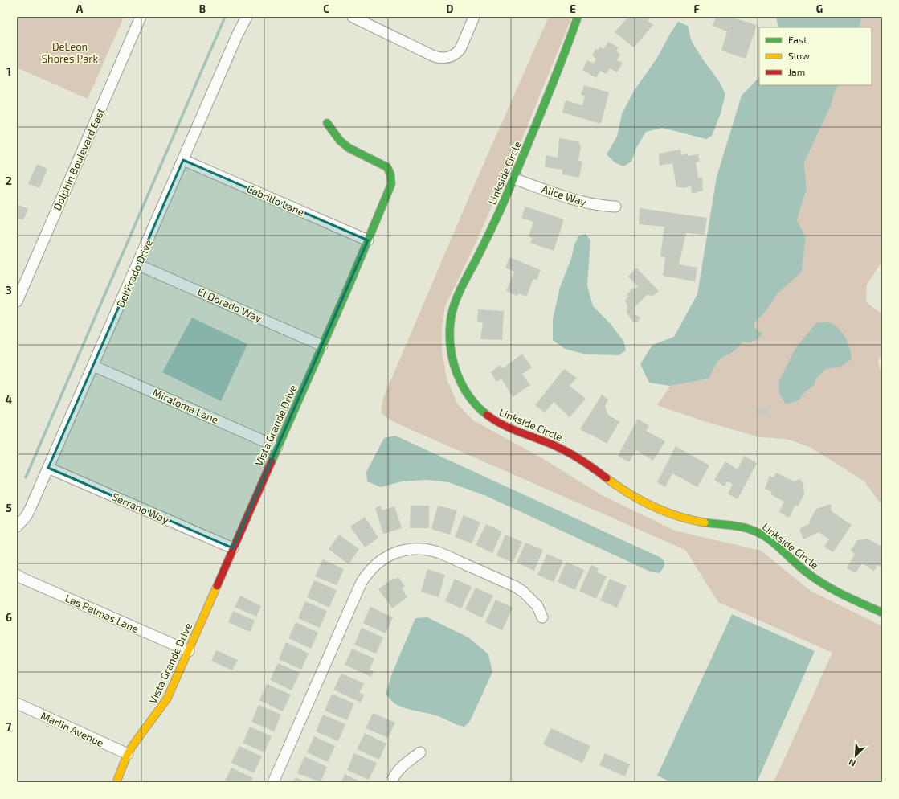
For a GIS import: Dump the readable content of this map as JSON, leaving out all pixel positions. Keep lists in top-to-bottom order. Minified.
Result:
{"streets":{"street":["Dolphin Boulevard East","Linkside Circle","Alice Way","Cabrillo Lane","Del Prado Drive","El Dorado Way","Miraloma Lane","Vista Grande Drive","Serrano Way","Las Palmas Lane","Marlin Avenue"]},"crossings":[["Linkside Circle","Alice Way"],["Cabrillo Lane","Del Prado Drive"],["Cabrillo Lane","Vista Grande Drive"],["Del Prado Drive","El Dorado Way"],["Del Prado Drive","Miraloma Lane"],["Del Prado Drive","Serrano Way"],["El Dorado Way","Vista Grande Drive"],["Miraloma Lane","Vista Grande Drive"],["Vista Grande Drive","Serrano Way"],["Vista Grande Drive","Las Palmas Lane"],["Vista Grande Drive","Marlin Avenue"]],"parks":["DeLeon Shores Park"],"legend":["Fast","Slow","Jam"],"north":"bottom left","grid":{"columns":["A","B","C","D","E","F","G"],"rows":["1","2","3","4","5","6","7"]}}
